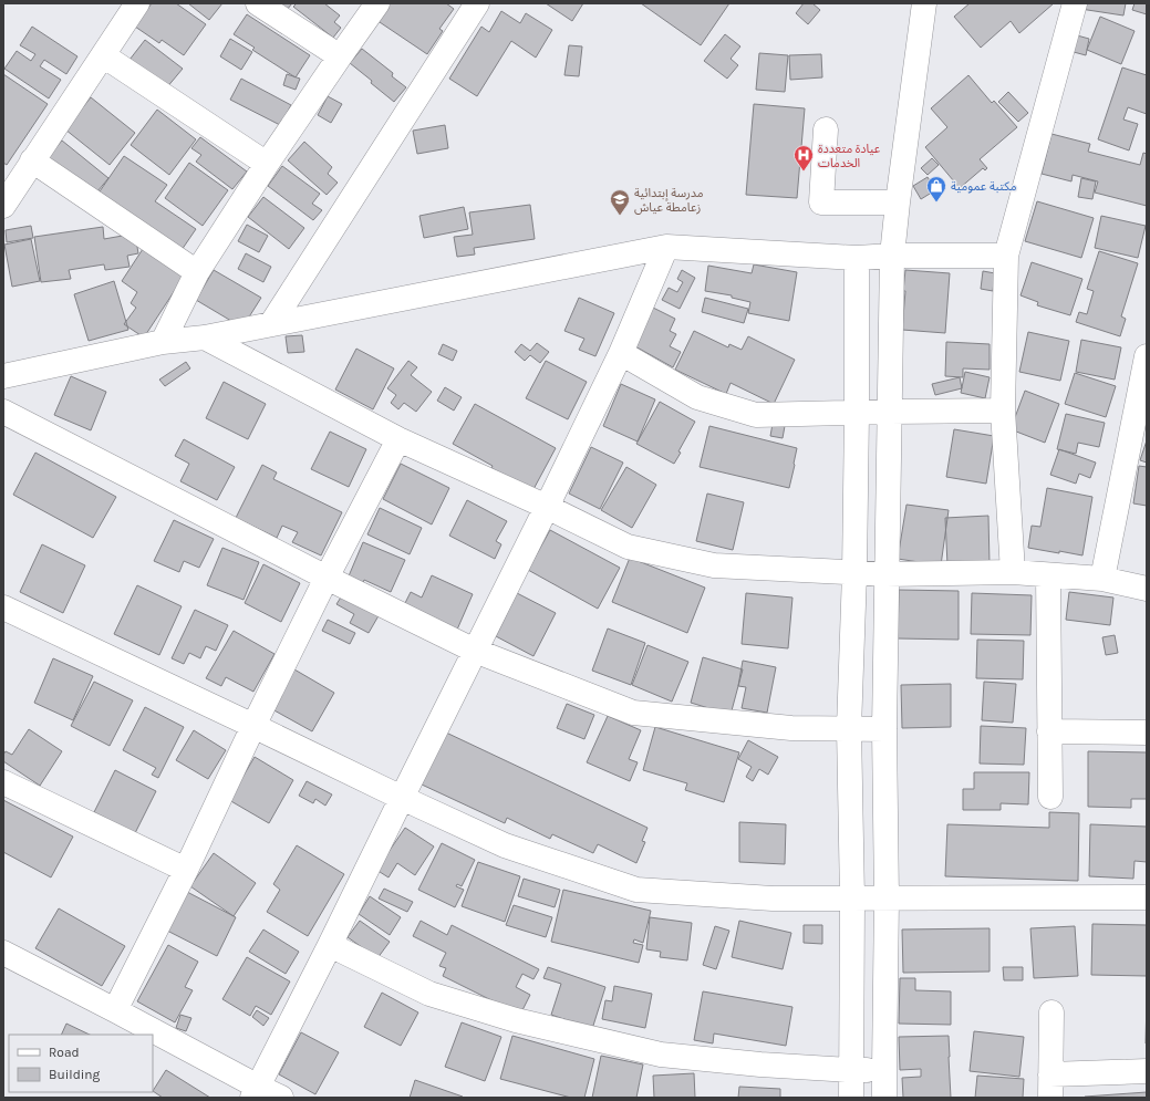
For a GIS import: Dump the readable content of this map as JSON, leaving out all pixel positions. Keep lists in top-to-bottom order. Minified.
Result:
{"places":{"hospital":["عيادة متعددة الخدمات"],"shop":["مكتبة عمومية"],"school or university":["مدرسة إبتدائية زعامطة عياش"]},"legend":["Road","Building"]}
